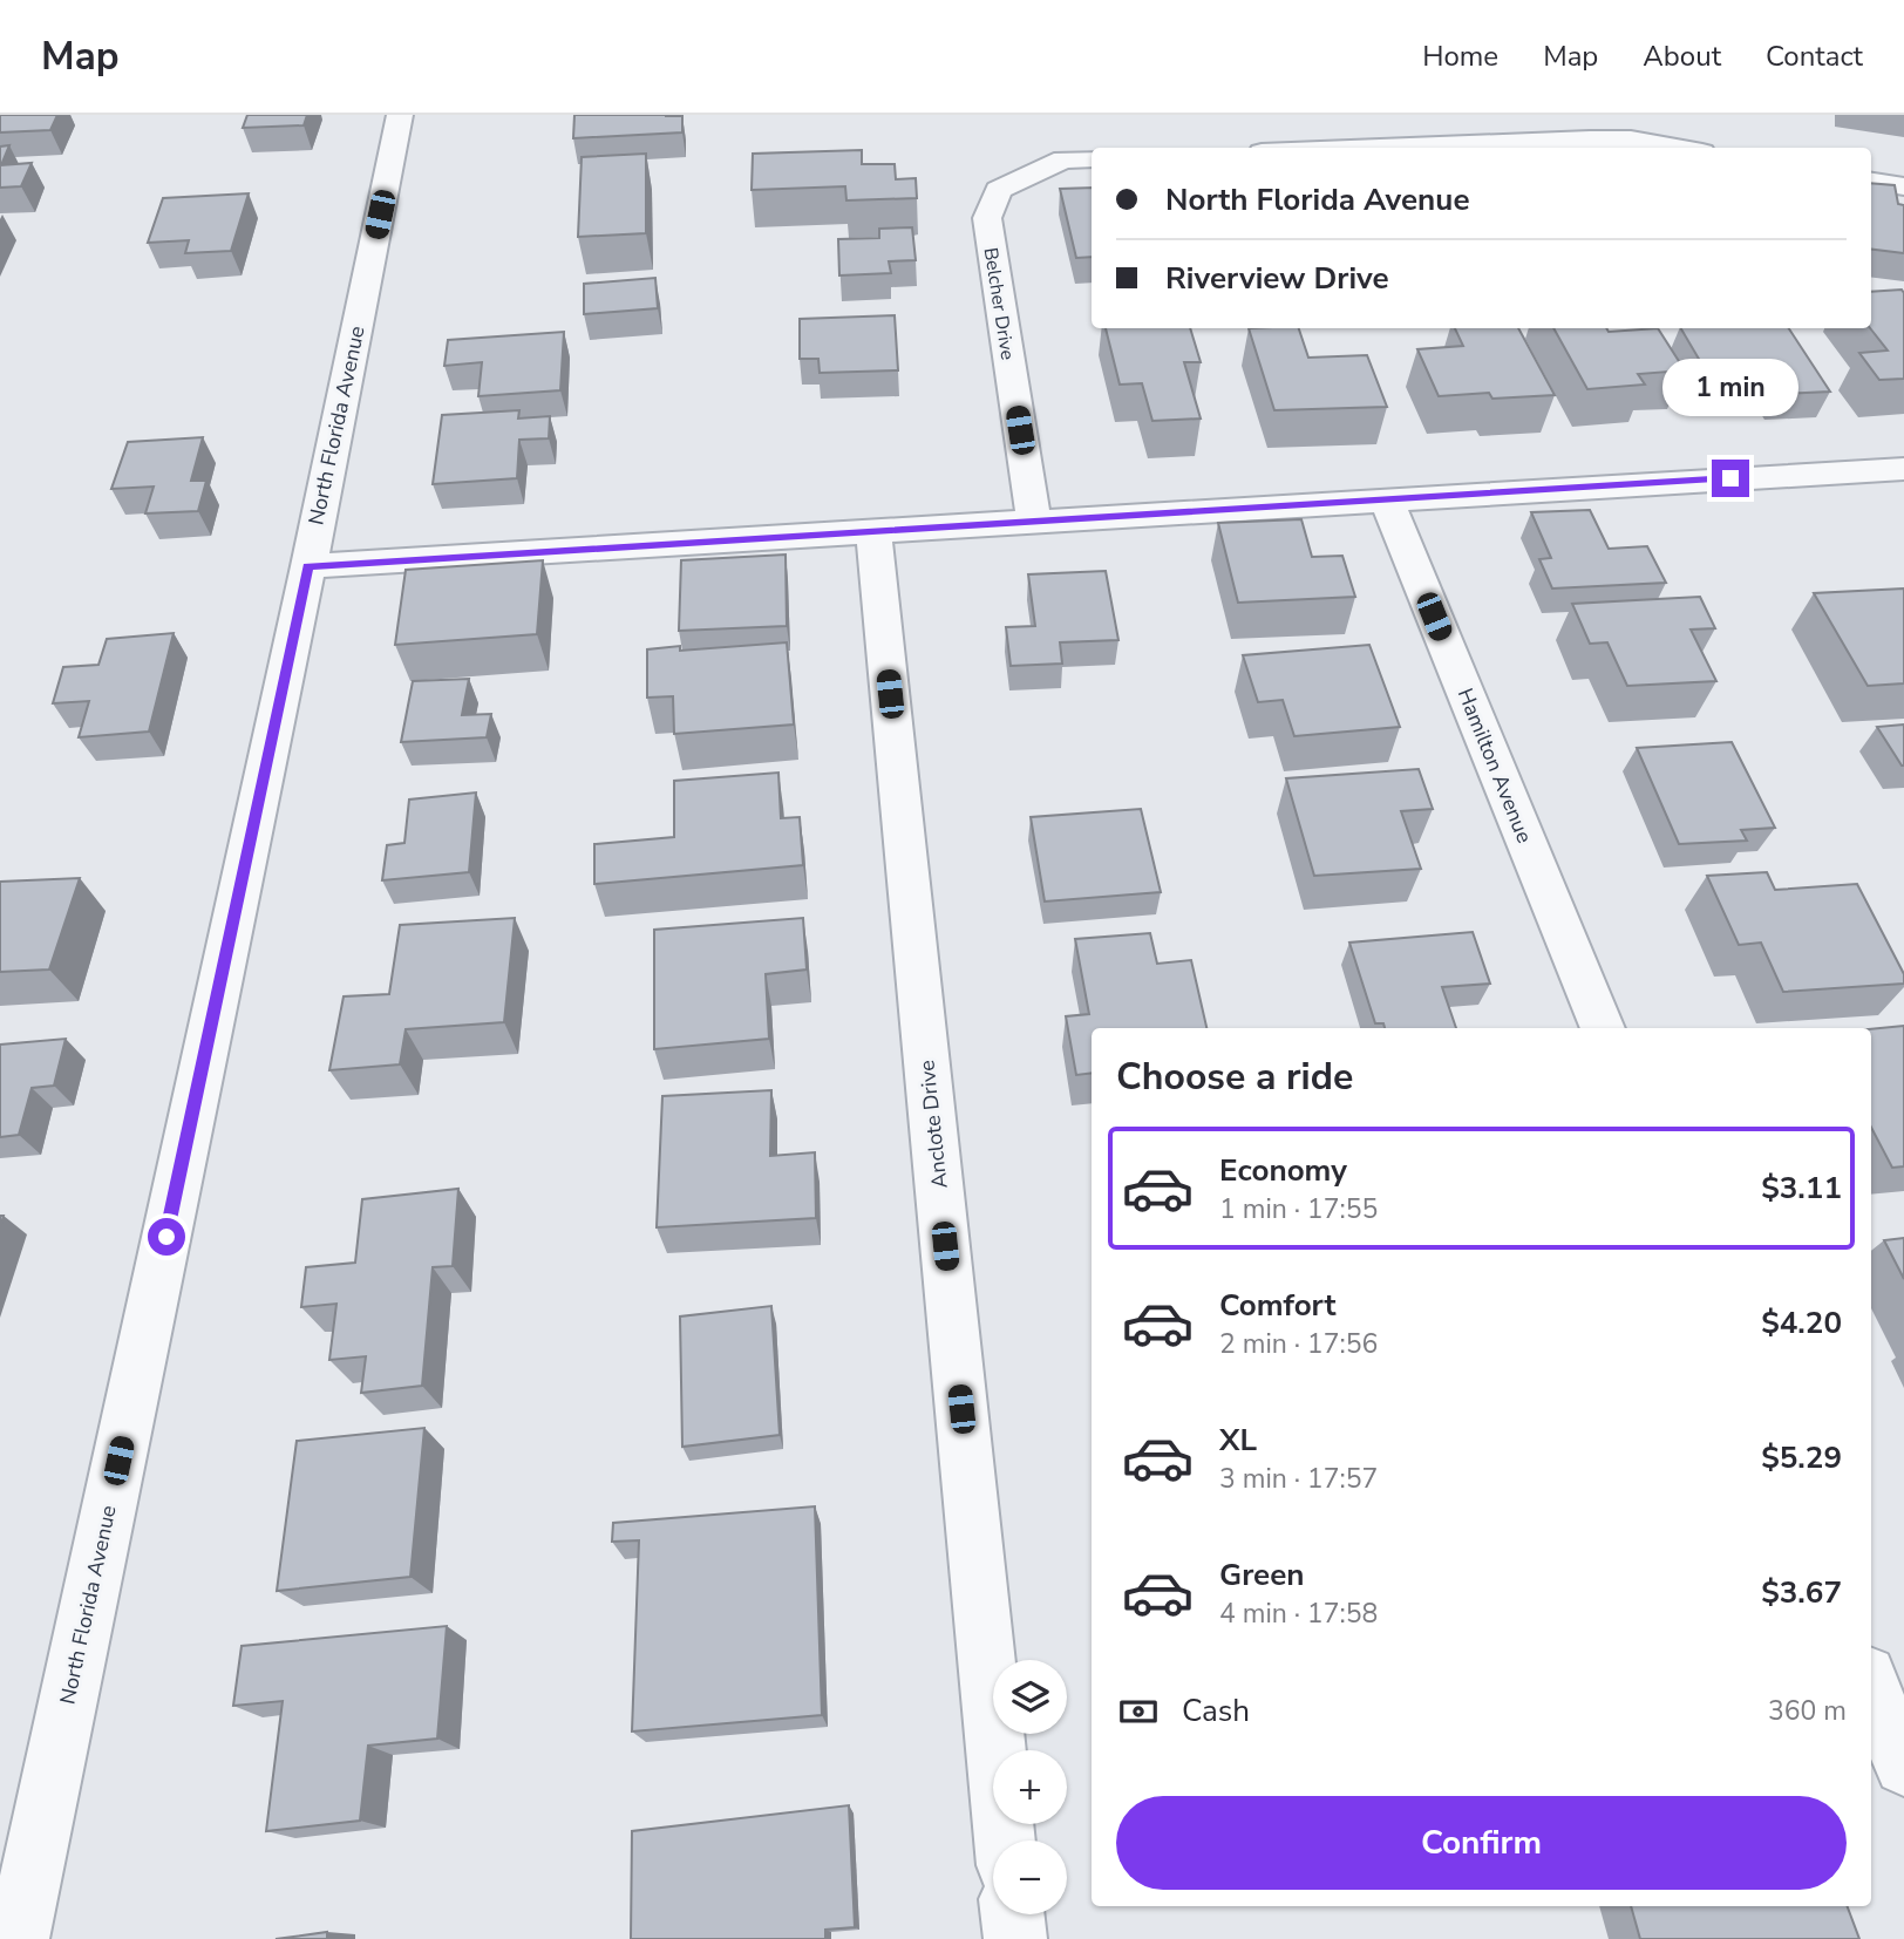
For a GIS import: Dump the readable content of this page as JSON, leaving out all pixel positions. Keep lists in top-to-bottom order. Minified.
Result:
{"streets":{"street":["Belcher Drive","North Florida Avenue","Hamilton Avenue","Anclote Drive"]},"page":{"header":"Map","nav":["Home","Map","About","Contact"],"banner":["North Florida Avenue","Riverview Drive"],"bubble":"1 min","heading":"Choose a ride","list":[{"name":"Economy","note":"1 min · 17:55","value":"$3.11"},{"name":"Comfort","note":"2 min · 17:56","value":"$4.20"},{"name":"XL","note":"3 min · 17:57","value":"$5.29"},{"name":"Green","note":"4 min · 17:58","value":"$3.67"}],"map_buttons":["+","−"],"pay":["Cash","360 m"],"buttons":"Confirm"}}
